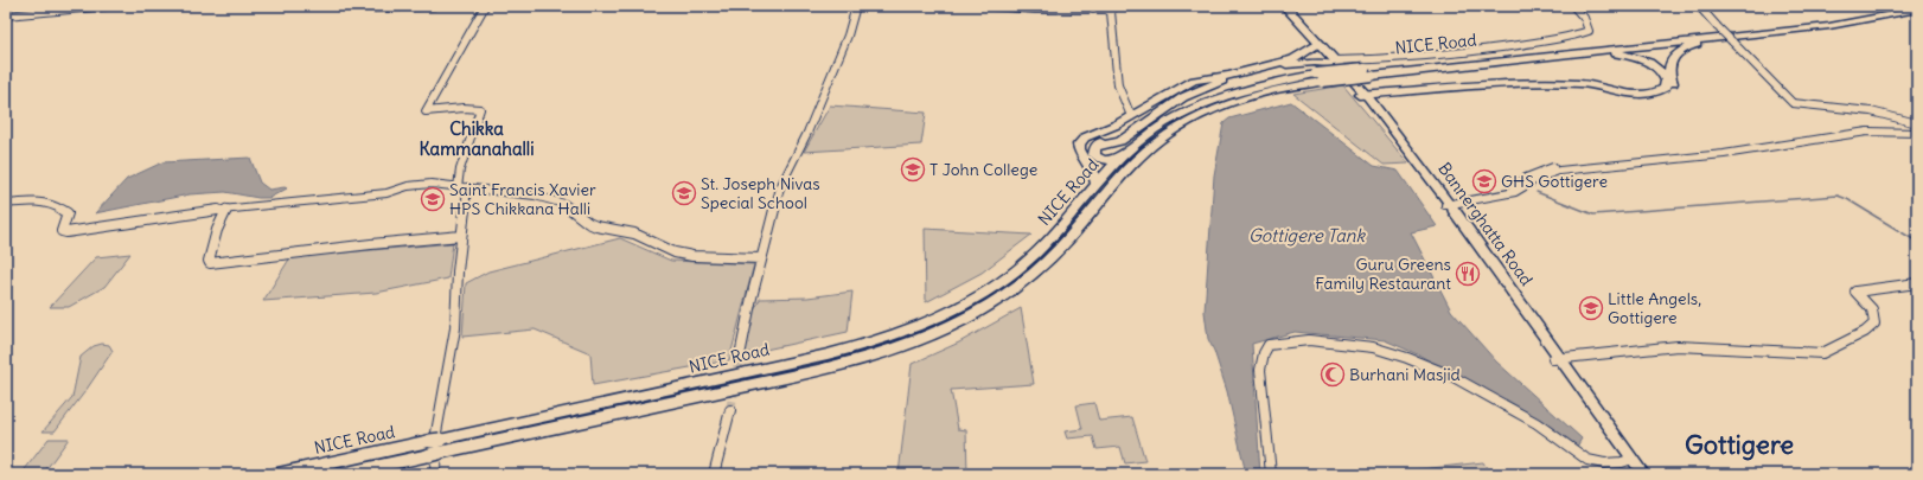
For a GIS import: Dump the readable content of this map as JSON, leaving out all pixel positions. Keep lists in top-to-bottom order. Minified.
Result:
{"streets":{"highway":["NICE Road"],"main road":["Bannerghatta Road"]},"districts":["Chikka Kammanahalli","Gottigere"],"water":["Gottigere Tank"],"places":{"school or university":["T John College","GHS Gottigere","St. Joseph Nivas Special School","Saint Francis Xavier HPS Chikkana Halli","Little Angels, Gottigere"],"restaurant":["Guru Greens Family Restaurant"],"mosque":["Burhani Masjid"]}}
